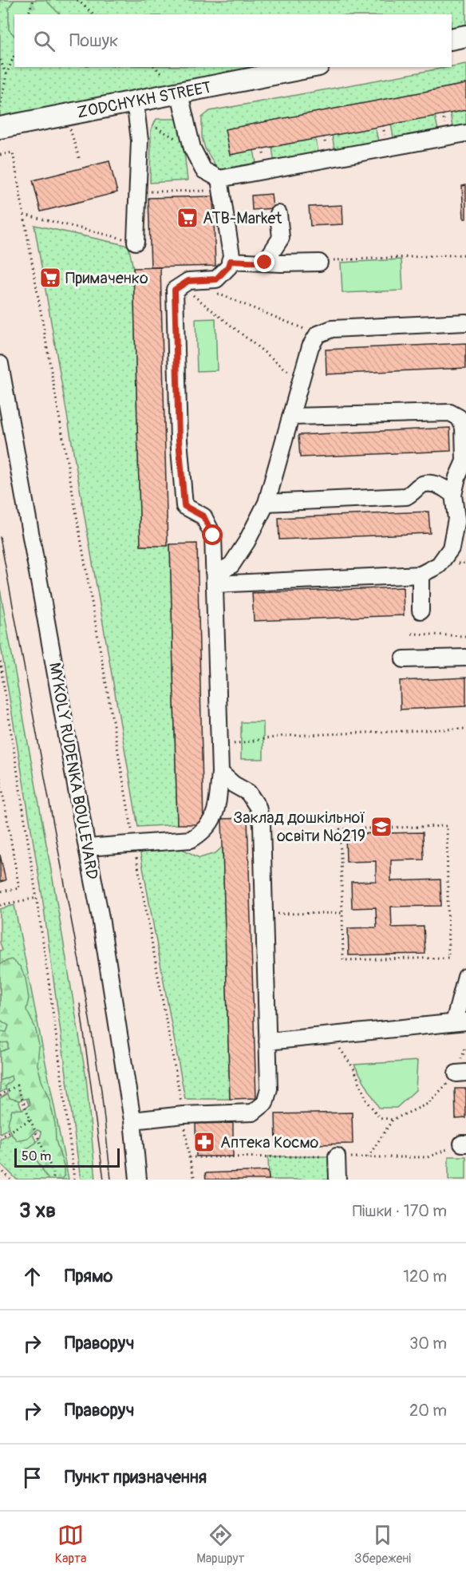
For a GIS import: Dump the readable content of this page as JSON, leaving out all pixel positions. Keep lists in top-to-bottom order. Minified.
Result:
{"streets":{"main road":["ZODCHYKH STREET"],"street":["MYKOLY RUDENKA BOULEVARD"]},"places":{"supermarket":["ATB-Market","Примаченко"],"school or university":["Заклад дошкільної освіти №219"],"pharmacy":["Аптека Космо"]},"scale_bar":"50 m","page":{"search":"Пошук","scale":"50 m","heading":["3 хв","Пішки · 170 m"],"list":[["Прямо","120 m"],["Праворуч","30 m"],["Праворуч","20 m"],"Пункт призначення"],"nav":["Карта","Маршрут","Збережені"]}}
